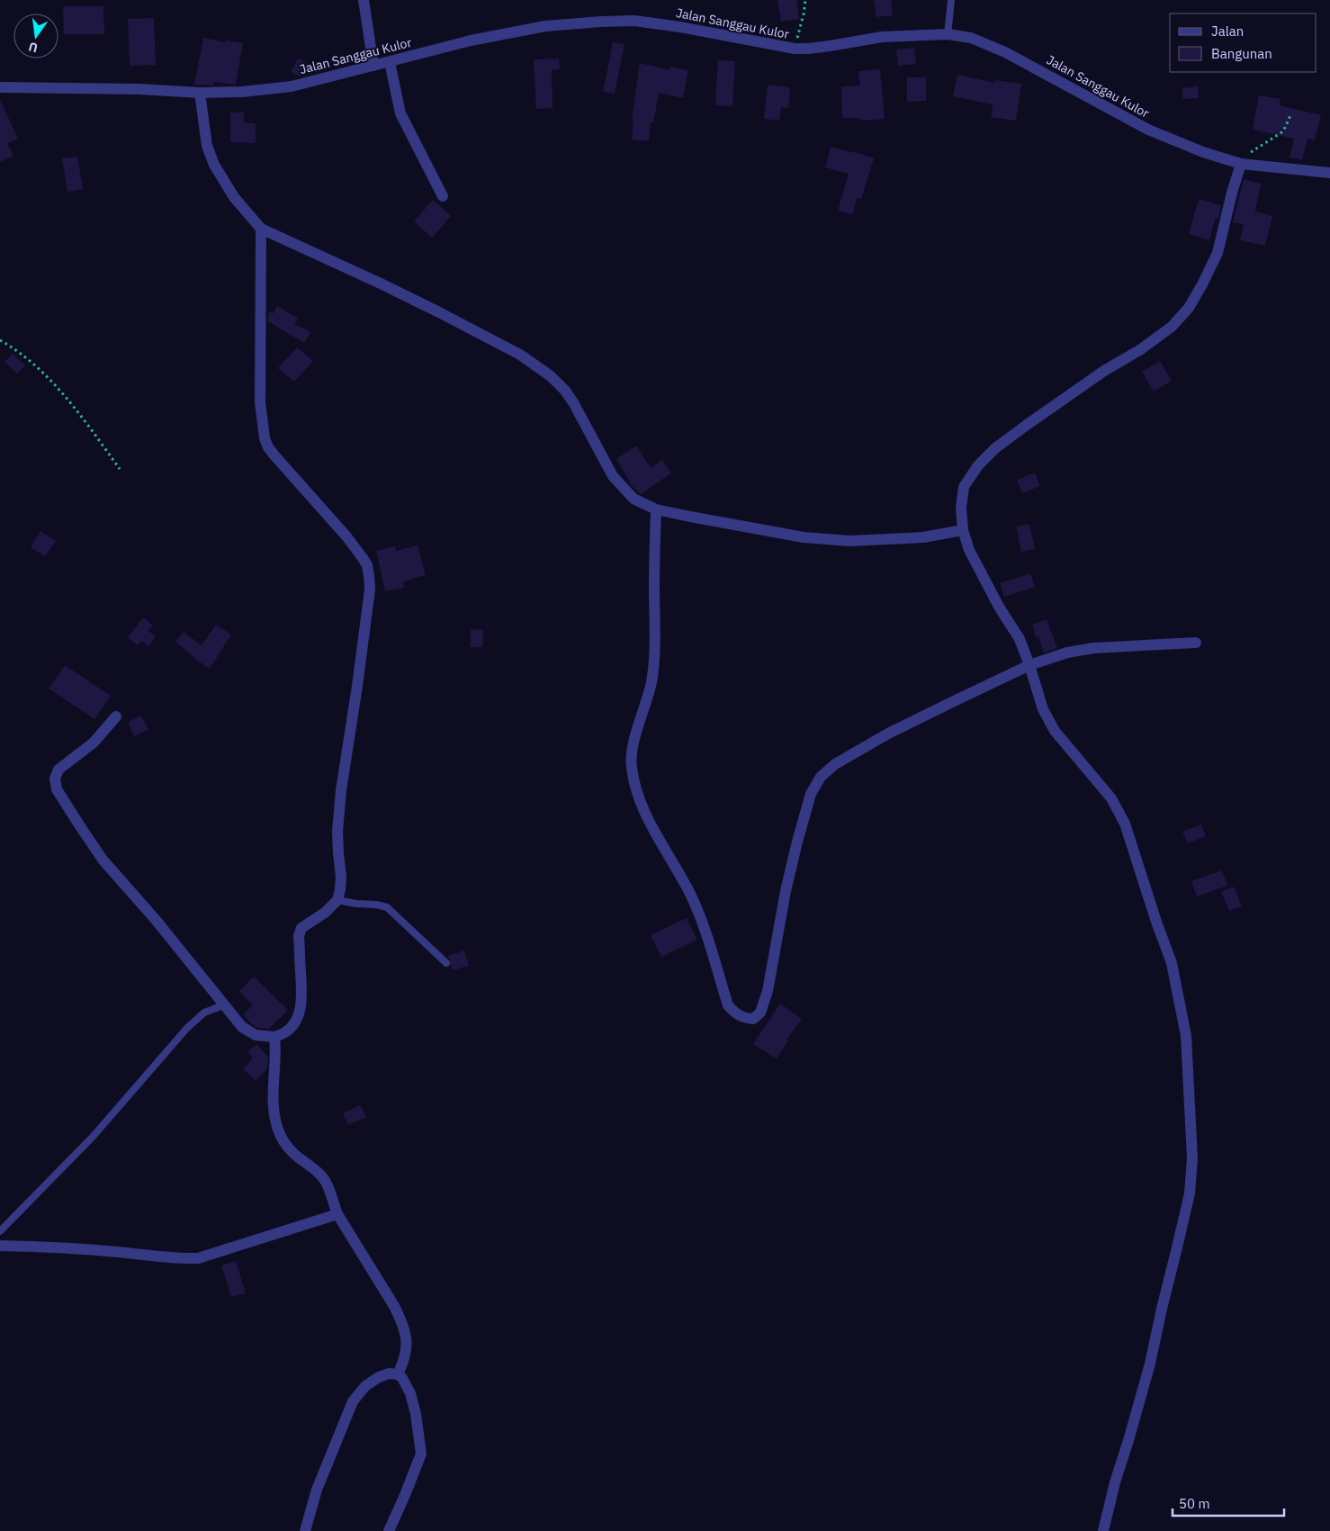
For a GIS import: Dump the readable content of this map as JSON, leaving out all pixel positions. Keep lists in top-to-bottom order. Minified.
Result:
{"streets":{"street":["Jalan Sanggau Kulor"]},"legend":["Jalan","Bangunan"],"scale_bar":"50 m","north":"bottom"}
